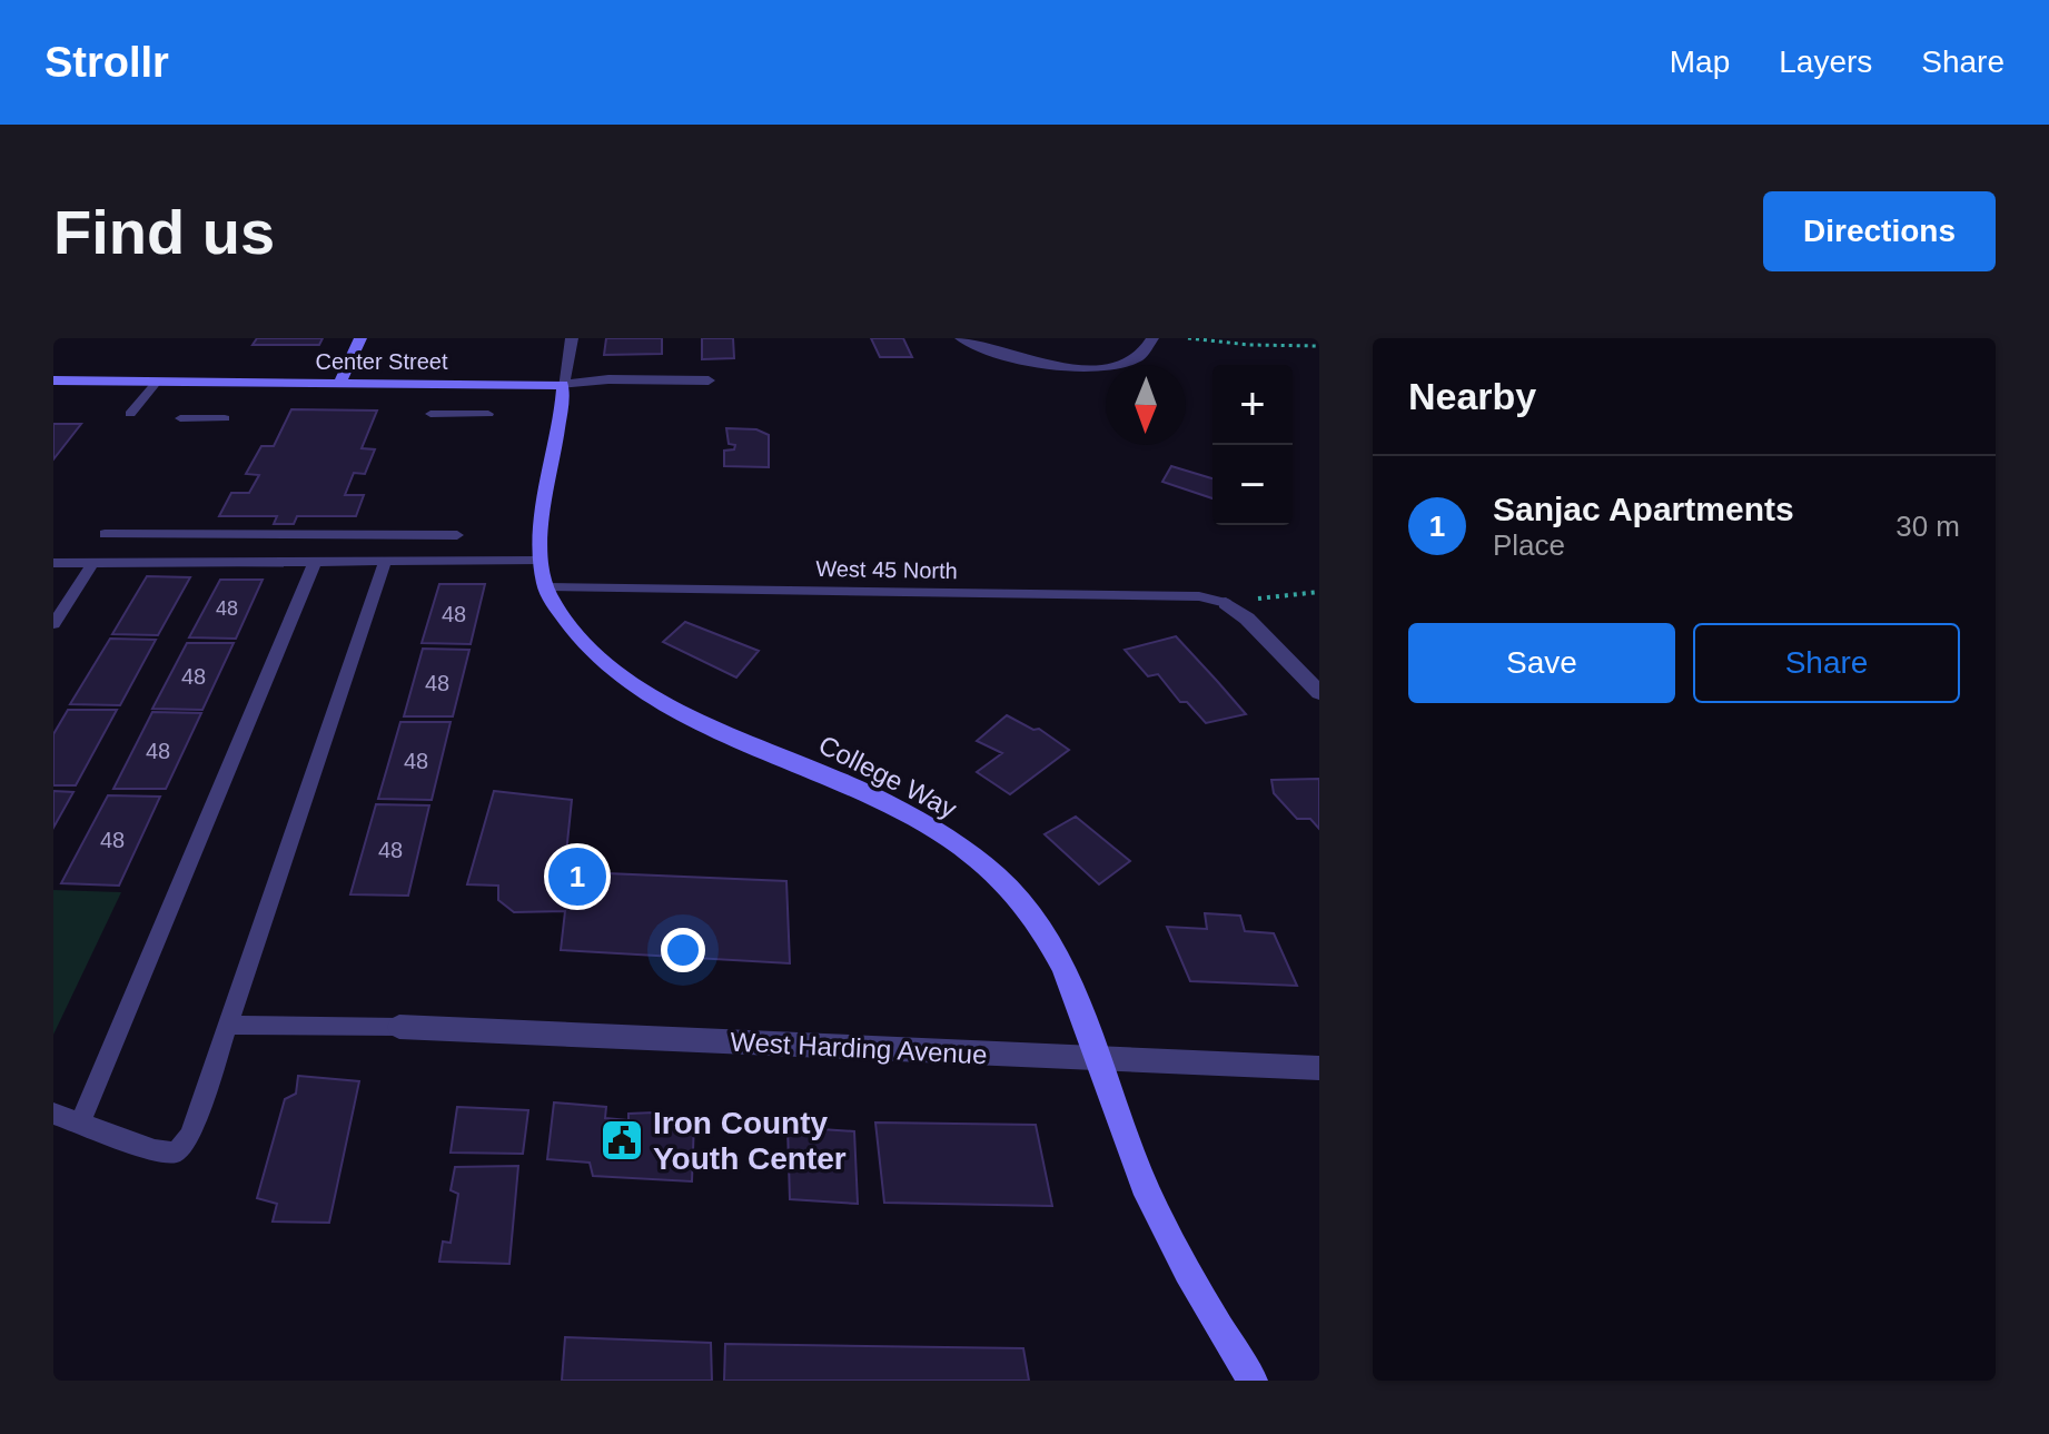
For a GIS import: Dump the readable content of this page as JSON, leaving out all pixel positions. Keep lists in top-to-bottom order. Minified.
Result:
{"streets":{"main road":["Center Street","College Way"],"street":["West Harding Avenue"],"lane":["West 45 North"]},"crossings":[["Center Street","College Way"],["West 45 North","College Way"],["College Way","West Harding Avenue"]],"places":{"public building":["Iron County Youth Center"]},"house_numbers":["48","48","48","48","48","48","48","48"],"north":"bottom","page":{"header":"Strollr","nav":["Map","Layers","Share"],"buttons":["Directions",["Save","Share"]],"title":"Find us","heading":"Nearby","map_buttons":["+","−"],"list":[{"mark":"1","name":"Sanjac Apartments","note":"Place","value":"30 m"}],"pins":"1"}}
